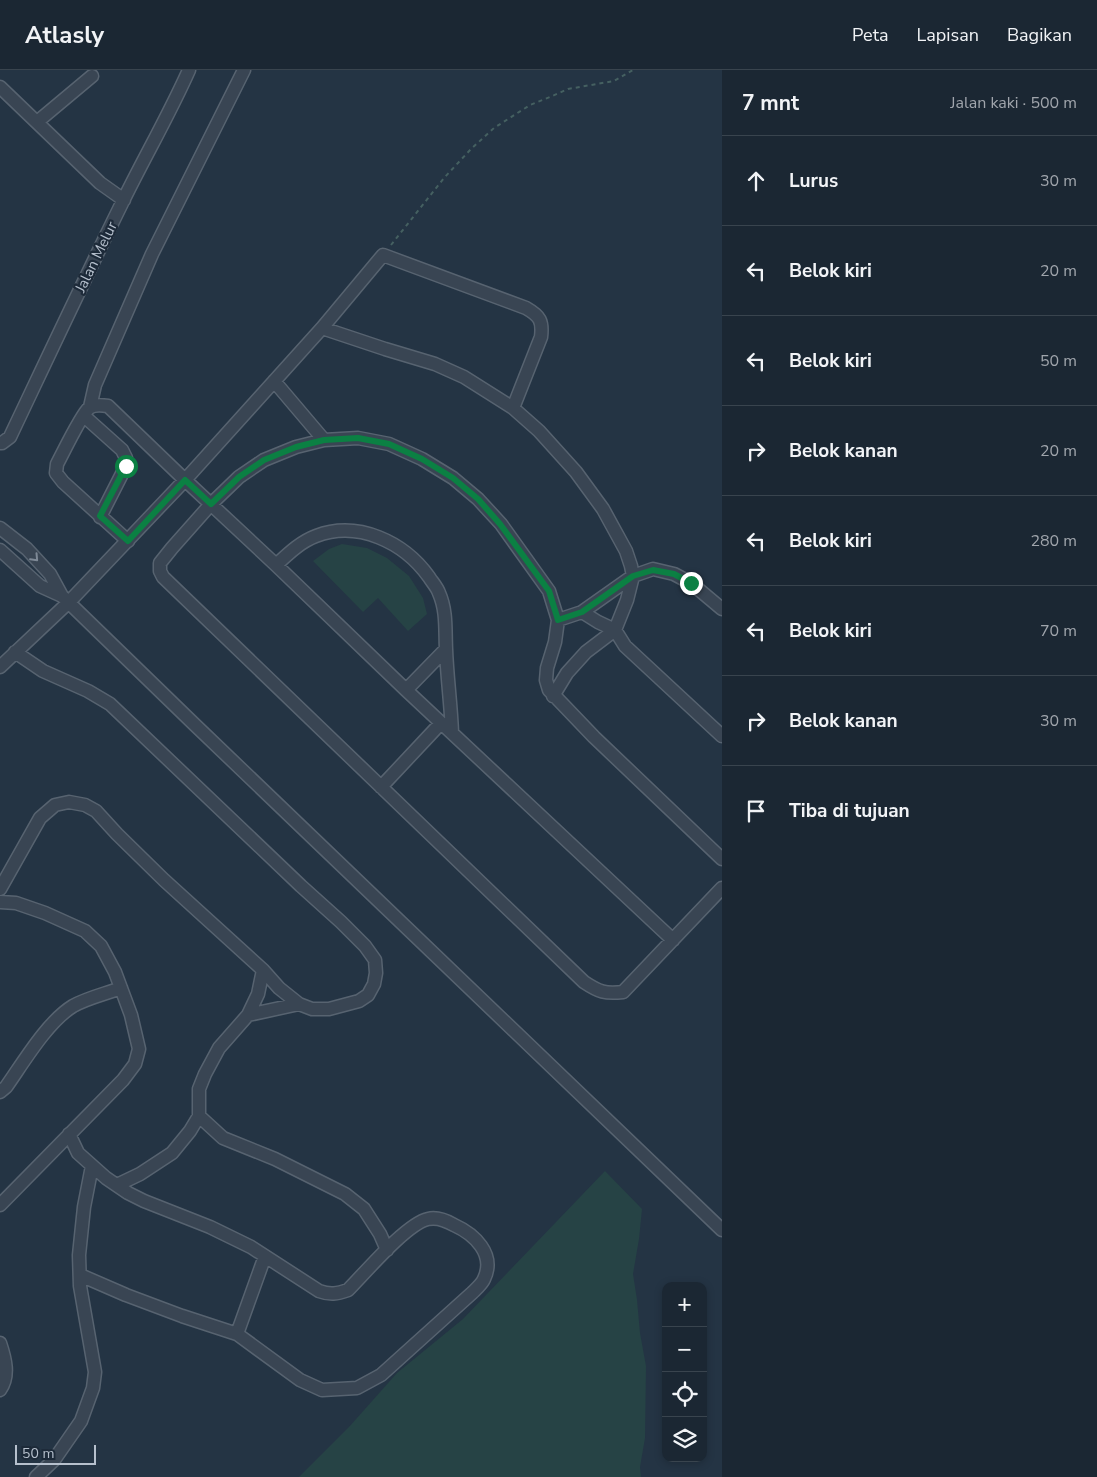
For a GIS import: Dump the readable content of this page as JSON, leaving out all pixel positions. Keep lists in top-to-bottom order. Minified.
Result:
{"streets":{"street":["Jalan Melur"]},"scale_bar":"50 m","page":{"header":"Atlasly","nav":["Peta","Lapisan","Bagikan"],"heading":["7 mnt","Jalan kaki · 500 m"],"list":[["Lurus","30 m"],["Belok kiri","20 m"],["Belok kiri","50 m"],["Belok kanan","20 m"],["Belok kiri","280 m"],["Belok kiri","70 m"],["Belok kanan","30 m"],"Tiba di tujuan"],"map_buttons":["+","−"],"scale":"50 m"}}
